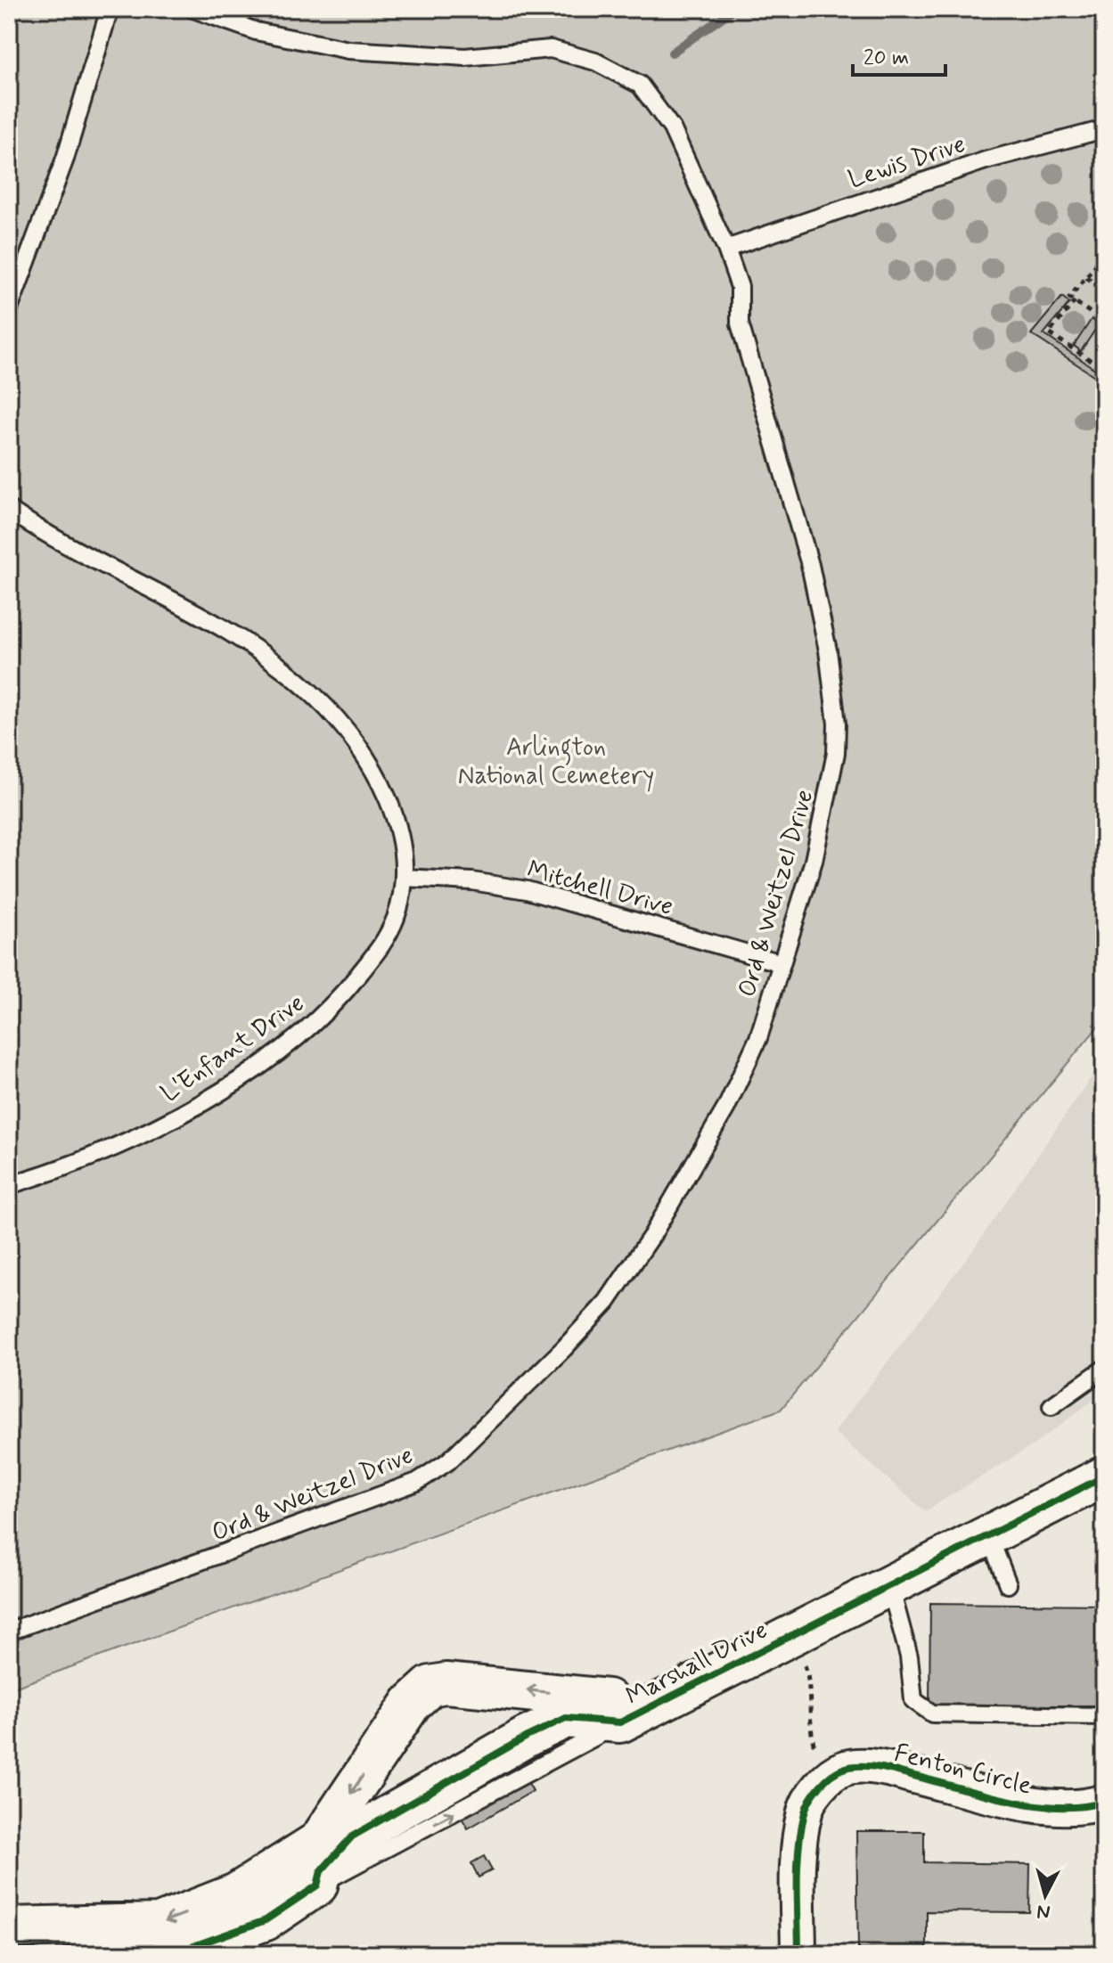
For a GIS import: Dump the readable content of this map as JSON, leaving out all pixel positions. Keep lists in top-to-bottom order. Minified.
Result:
{"streets":{"street":["Marshall Drive","Fenton Circle"],"lane":["Lewis Drive","Mitchell Drive","Ord & Weitzel Drive","L'Enfant Drive"]},"crossings":[["Lewis Drive","Ord & Weitzel Drive"],["Mitchell Drive","Ord & Weitzel Drive"],["Mitchell Drive","L'Enfant Drive"]],"parks":["Arlington National Cemetery"],"scale_bar":"20 m","north":"bottom"}
